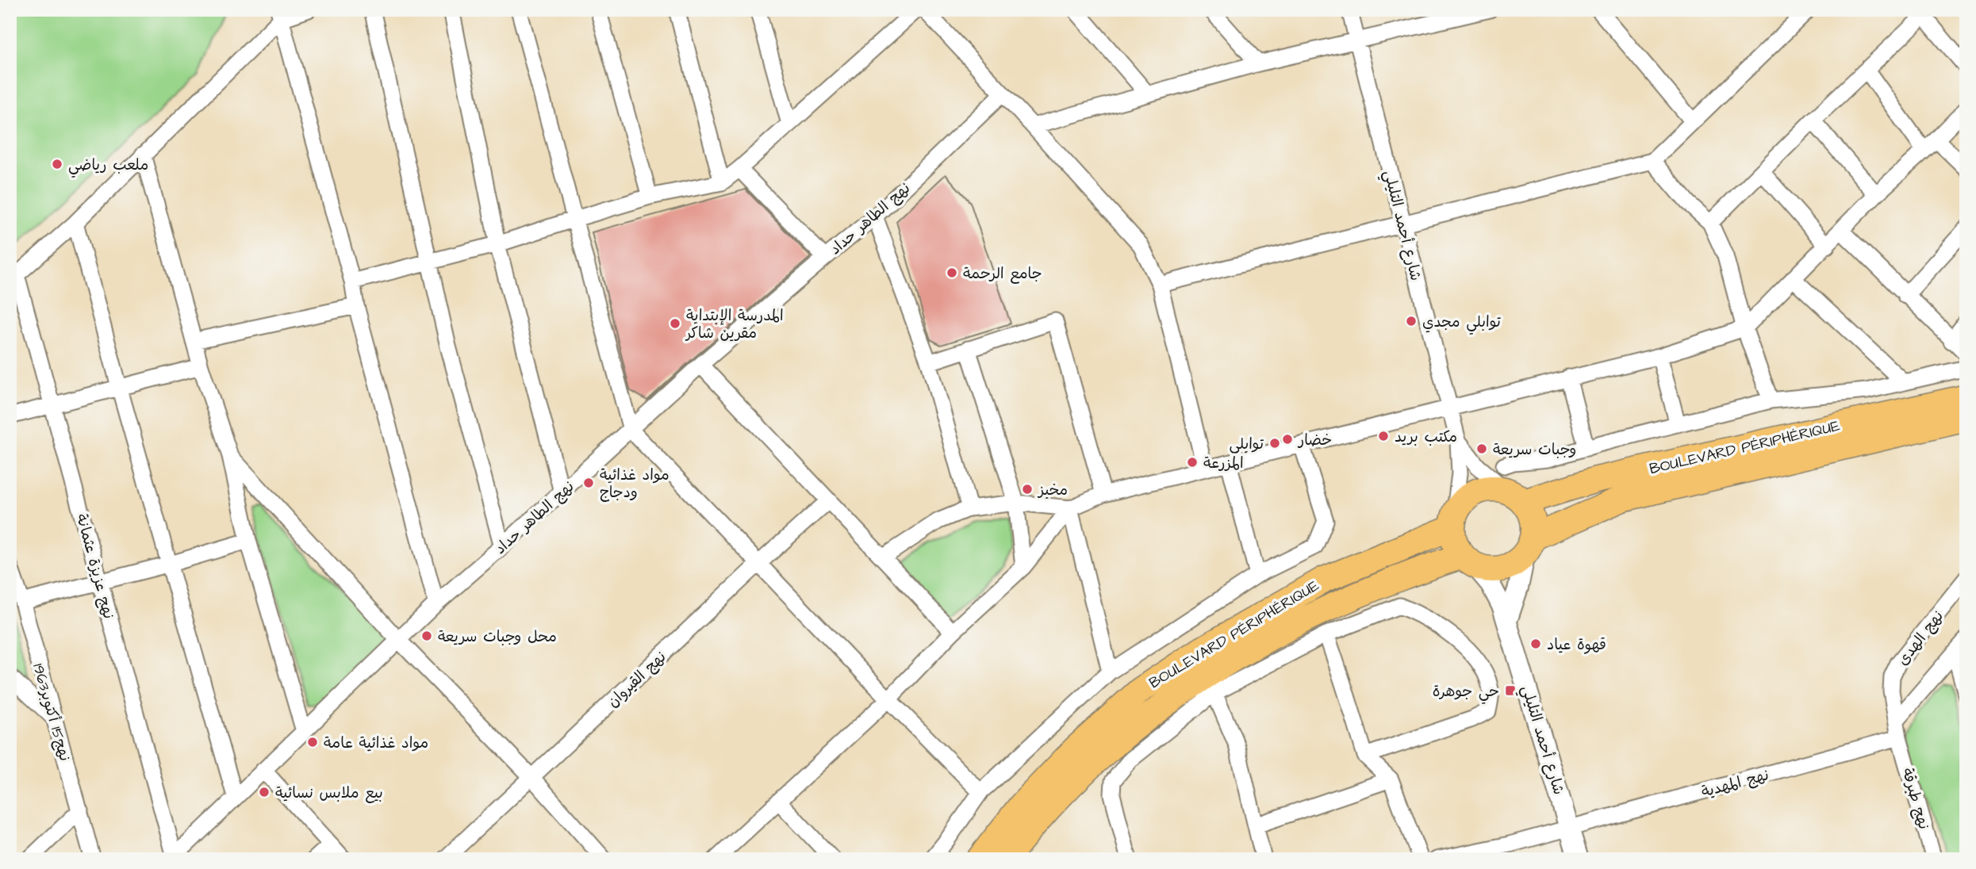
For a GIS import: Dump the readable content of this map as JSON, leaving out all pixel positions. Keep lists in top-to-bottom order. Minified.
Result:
{"streets":{"highway":["BOULEVARD PÉRIPHÉRIQUE"],"street":["نهج الطاهر حداد","شارع أحمد التليلي","نهج عزيزة عثمانة","نهج الهدى","نهج القيروان","نهج15 أكتوبر1963","نهج المهدية","نهج طبرقة"]},"crossings":[["نهج الطاهر حداد","نهج عزيزة عثمانة"],["شارع أحمد التليلي","BOULEVARD PÉRIPHÉRIQUE"],["شارع أحمد التليلي","نهج المهدية"],["نهج الهدى","نهج المهدية"],["نهج الهدى","نهج طبرقة"],["نهج المهدية","نهج طبرقة"]],"places":{"other":["ملعب رياضي","جامع الرحمة","توابلي مجدي","المدرسة الإبتداية مقرين شاكر","مكتب بريد","خضار","توابلي","وجبات سريعة","المزرعة","مواد غذائية ودجاج","مخبز","محل وجبات سريعة","قهوة عياد","مواد غذائية عامة","بيع ملابس نسائية"],"transit":["حي جوهرة"]}}
